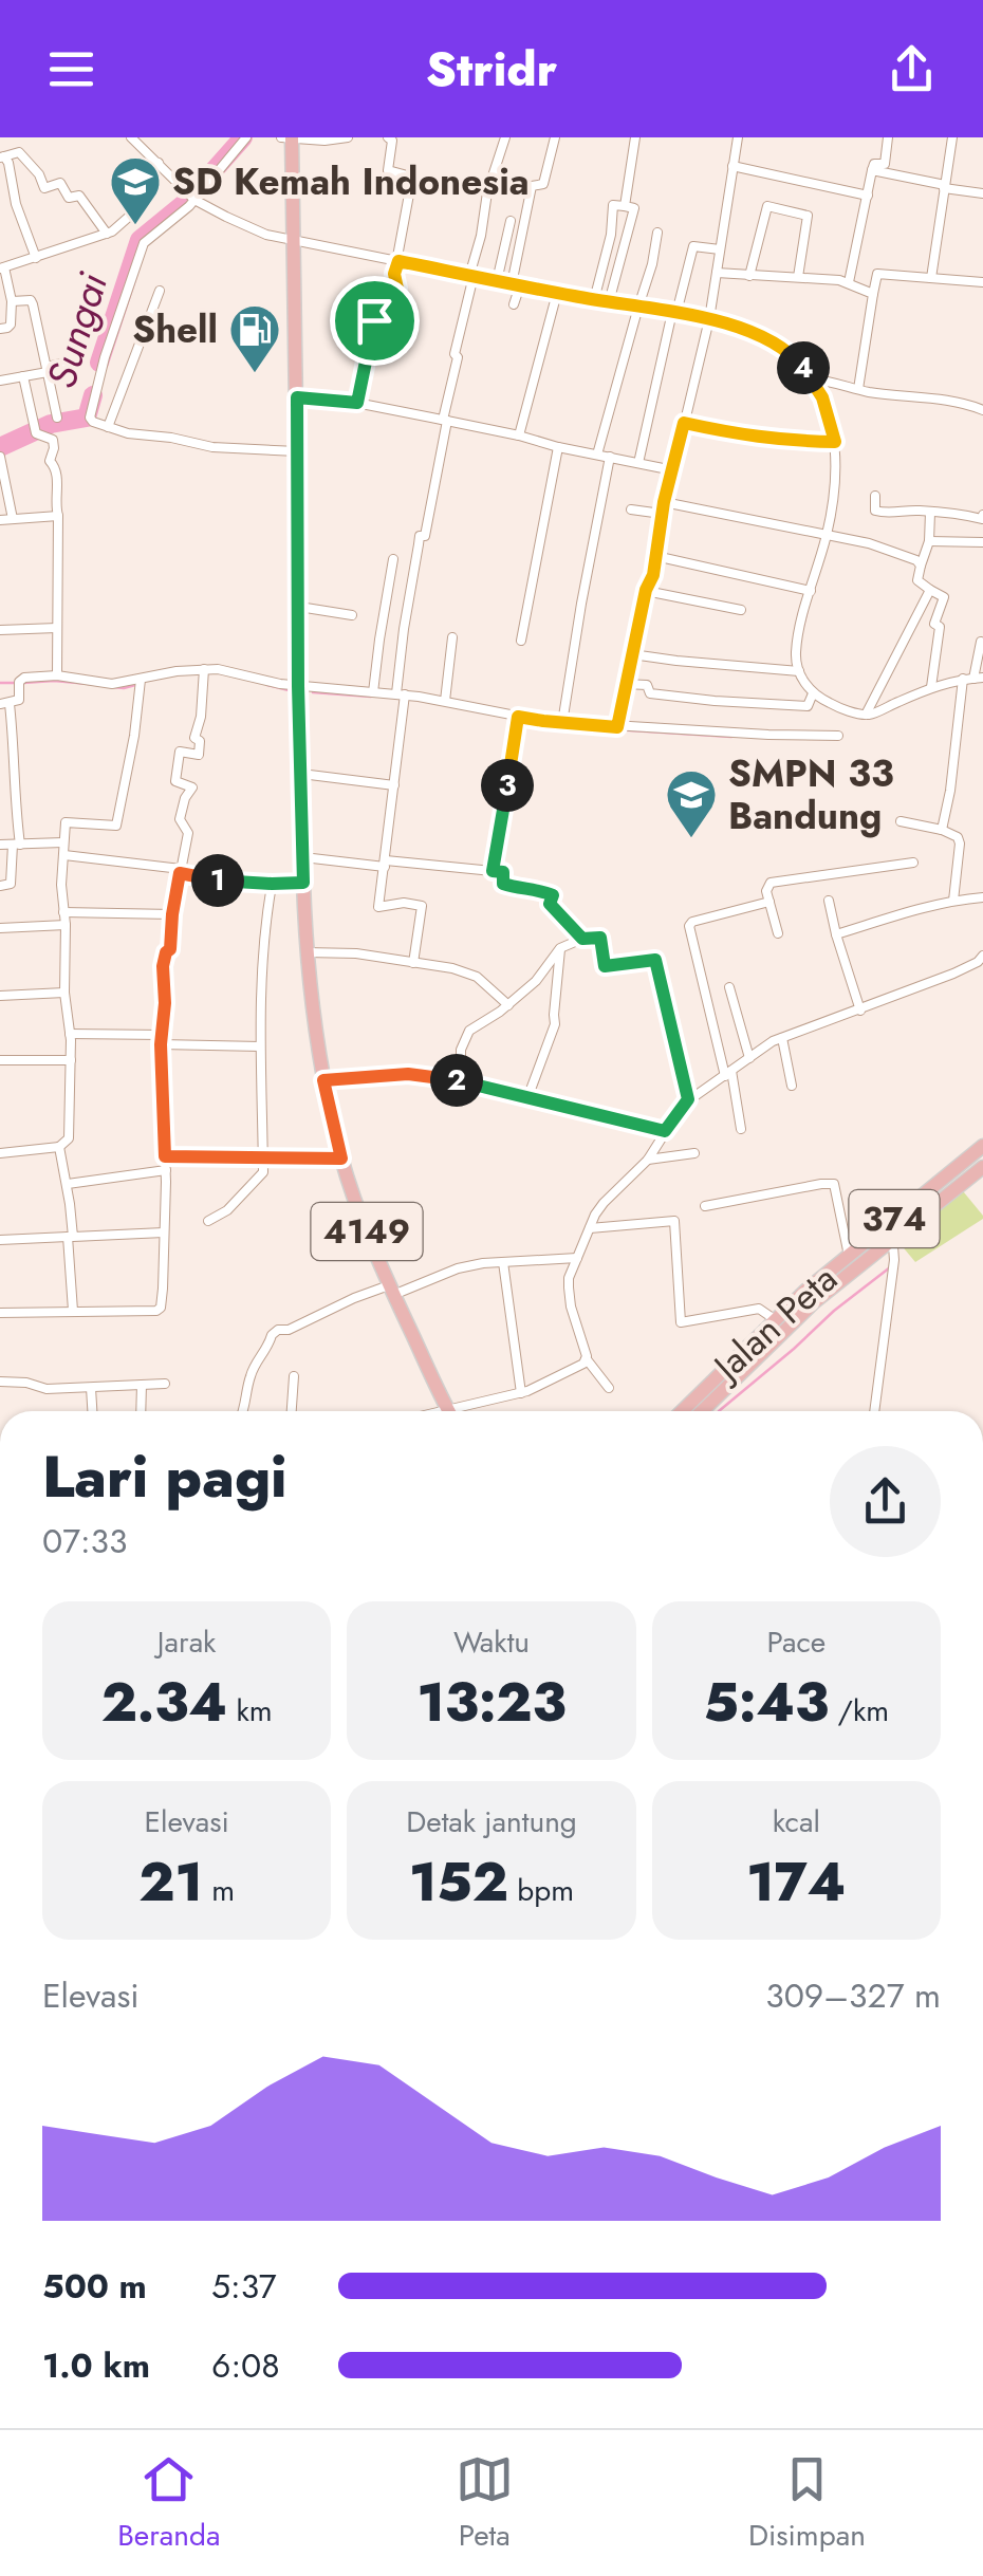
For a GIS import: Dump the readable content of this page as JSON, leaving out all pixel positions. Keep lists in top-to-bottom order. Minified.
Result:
{"streets":{"main road":["374","4149","Jalan Peta"]},"water":["Sungai"],"places":{"school or university":["SD Kemah Indonesia","SMPN 33 Bandung"],"fuel station":["Shell"]},"page":{"header":"Stridr","pins":["4","3","1","2"],"heading":["Lari pagi","07:33"],"stats":[["Jarak","2.34 km"],["Waktu","13:23"],["Pace","5:43 /km"],["Elevasi","21 m"],["Detak jantung","152 bpm"],["kcal","174"]],"chart":["Elevasi","309–327 m"],"list":[{"name":"500 m","note":"5:37"},{"name":"1.0 km","note":"6:08"}],"tabs":["Beranda","Peta","Disimpan"]}}
